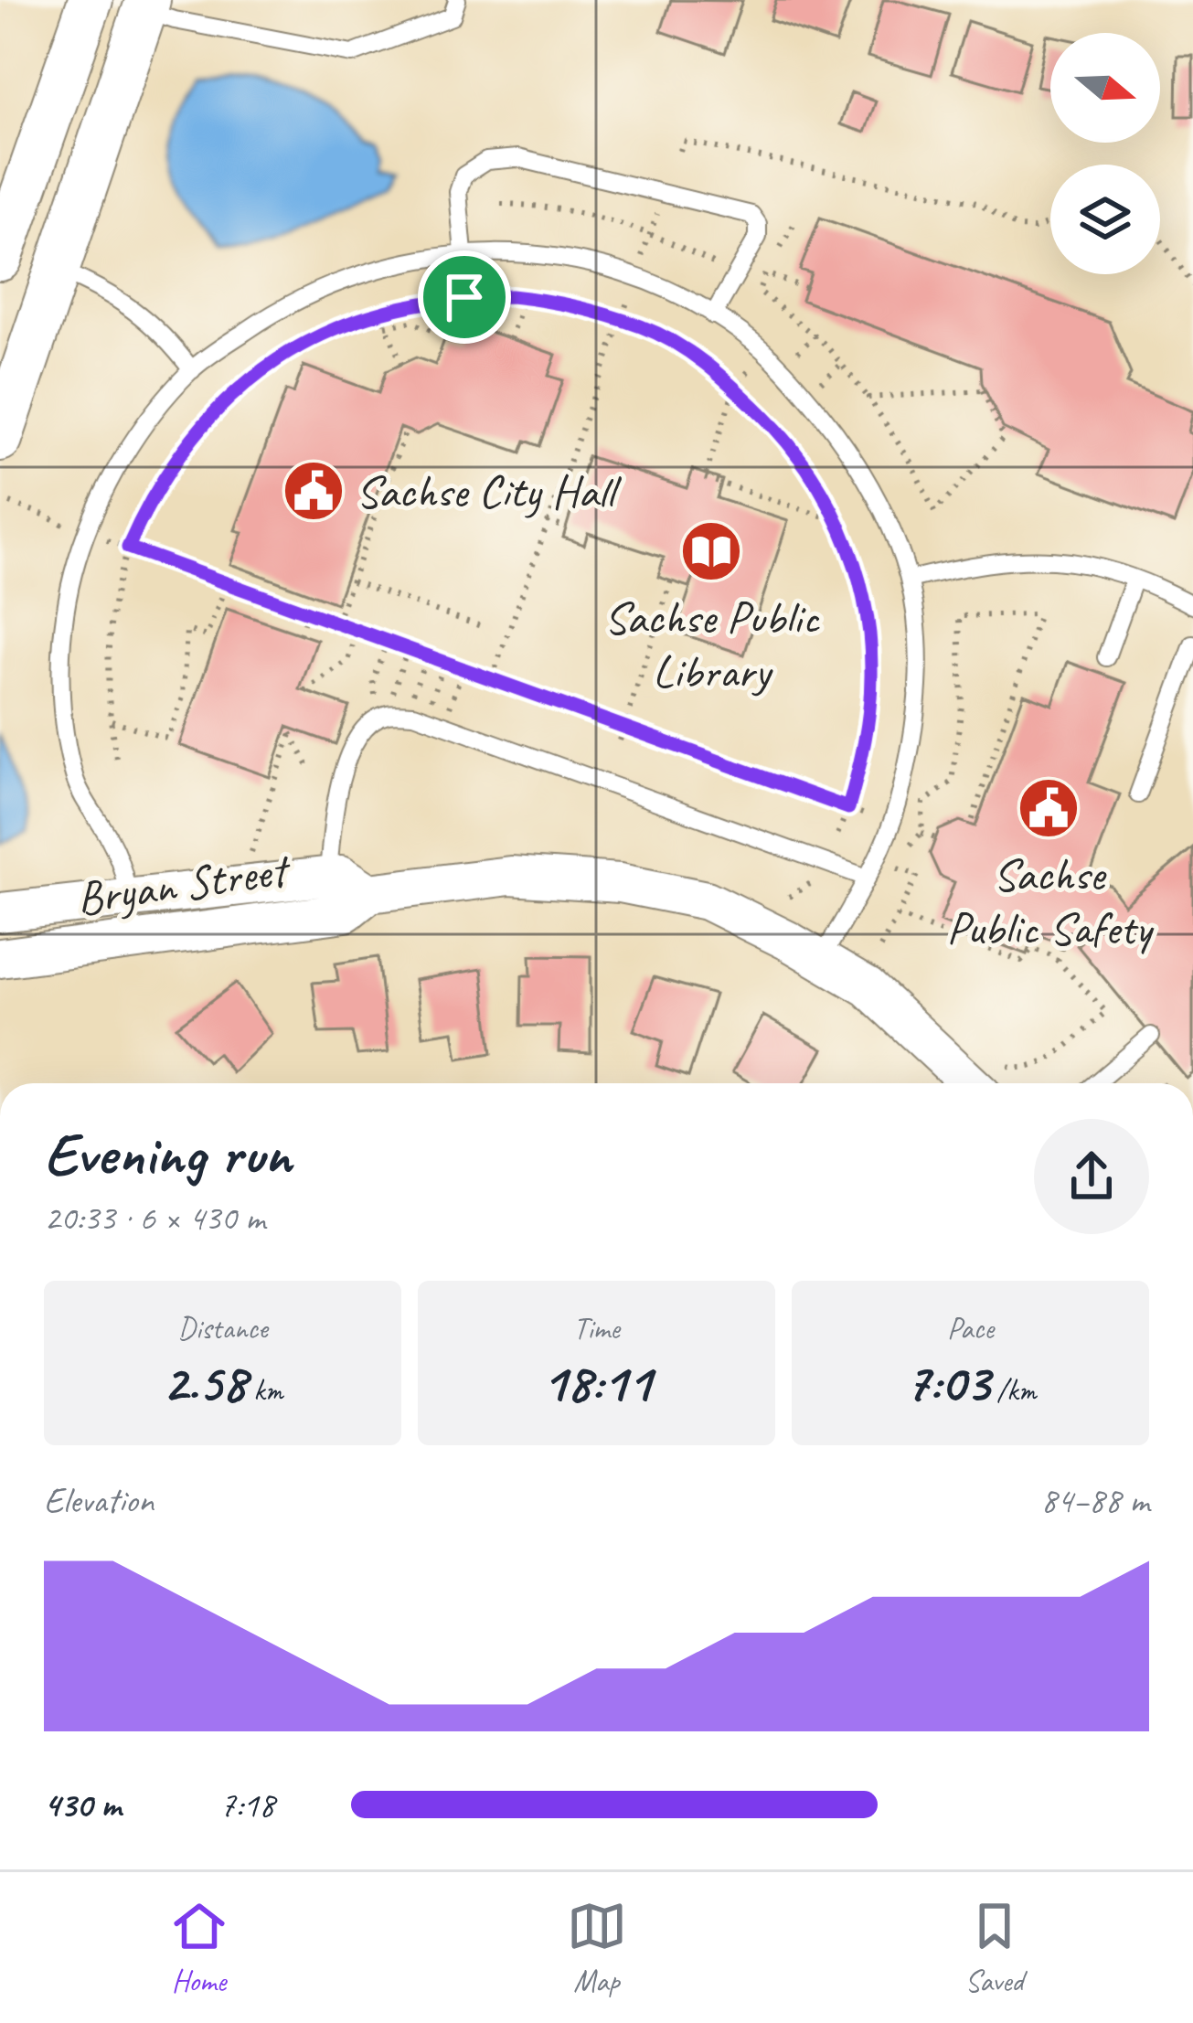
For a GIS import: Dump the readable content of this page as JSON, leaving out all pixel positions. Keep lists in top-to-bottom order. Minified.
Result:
{"streets":{"street":["Bryan Street"]},"places":{"public building":["Sachse City Hall","Sachse Public Safety"],"library":["Sachse Public Library"]},"north":"right","page":{"heading":["Evening run","20:33 · 6 × 430 m"],"stats":[["Distance","2.58 km"],["Time","18:11"],["Pace","7:03 /km"]],"chart":["Elevation","84–88 m"],"list":[{"name":"430 m","note":"7:18"}],"tabs":["Home","Map","Saved"]}}
